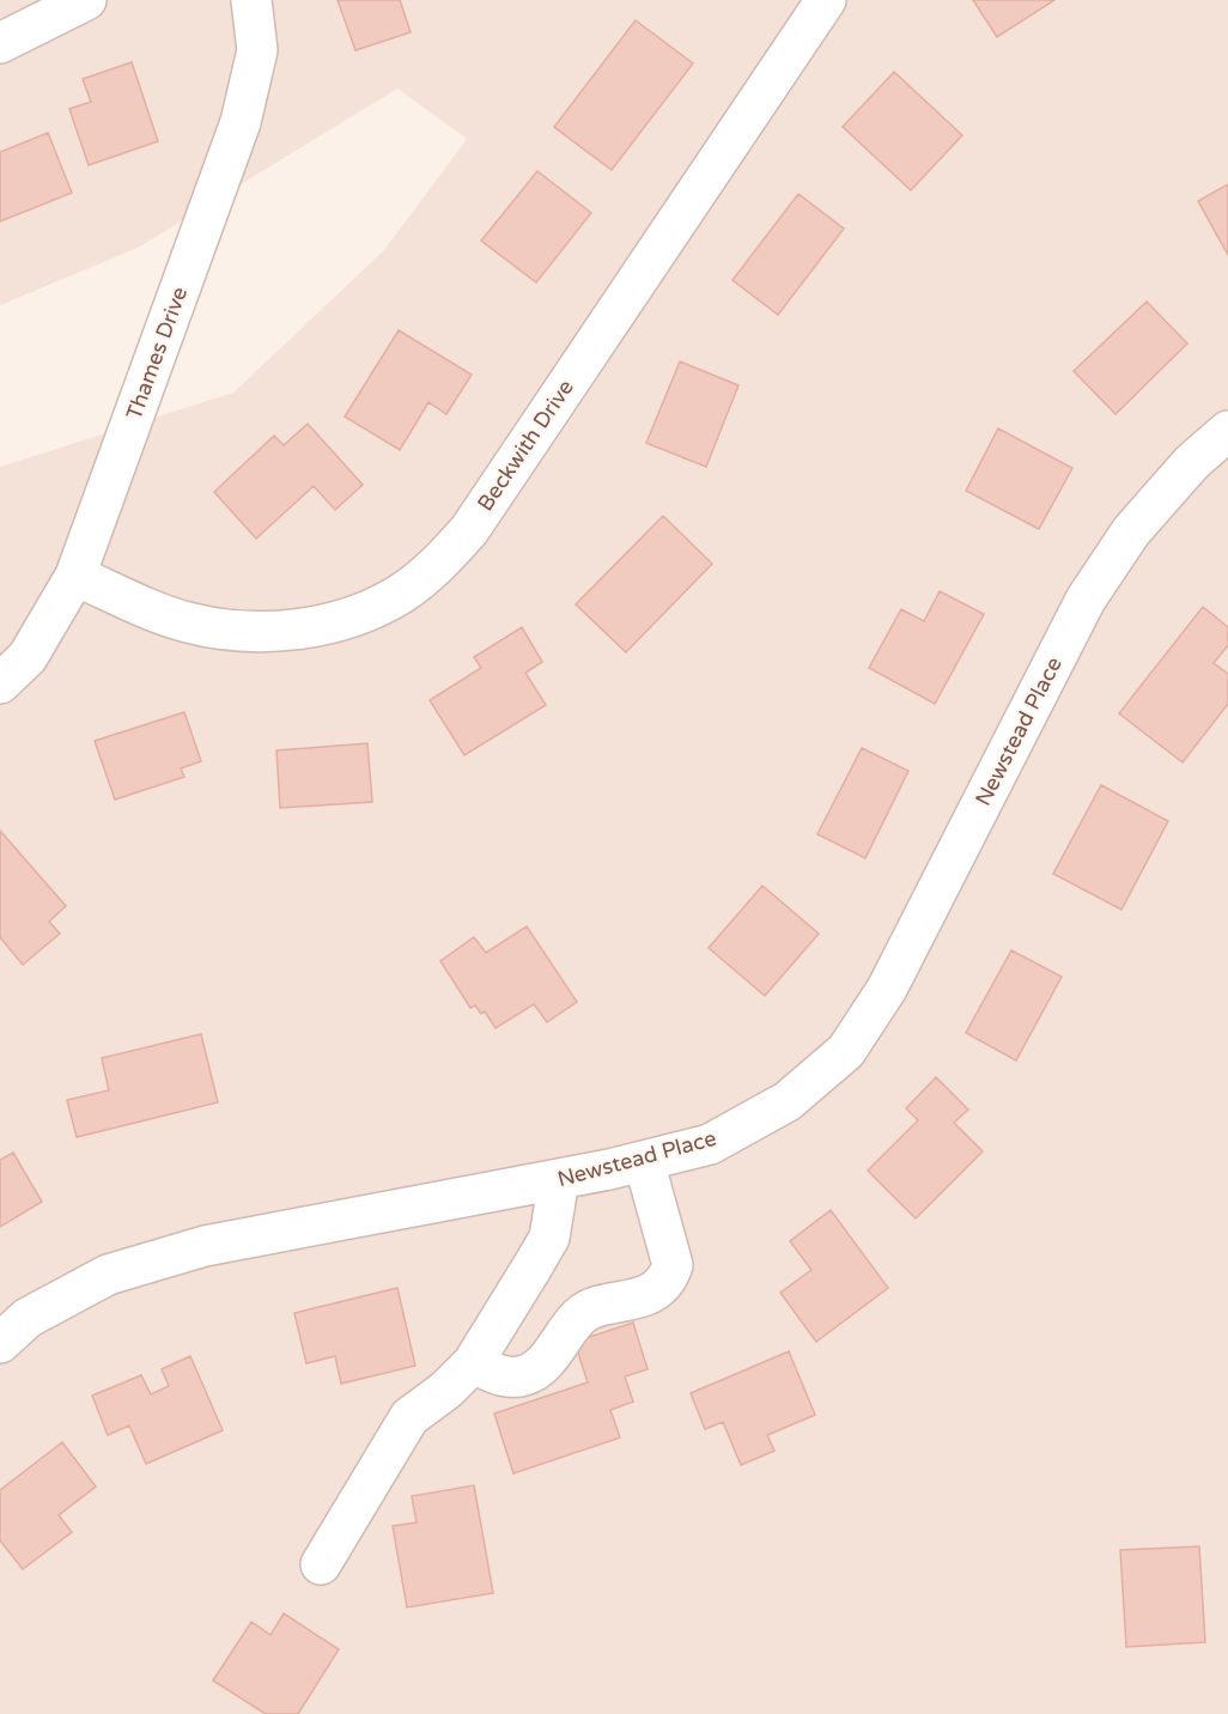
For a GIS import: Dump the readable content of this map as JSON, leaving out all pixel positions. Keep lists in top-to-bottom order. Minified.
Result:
{"streets":{"street":["Thames Drive","Beckwith Drive","Newstead Place"]},"crossings":[["Thames Drive","Beckwith Drive"]]}
